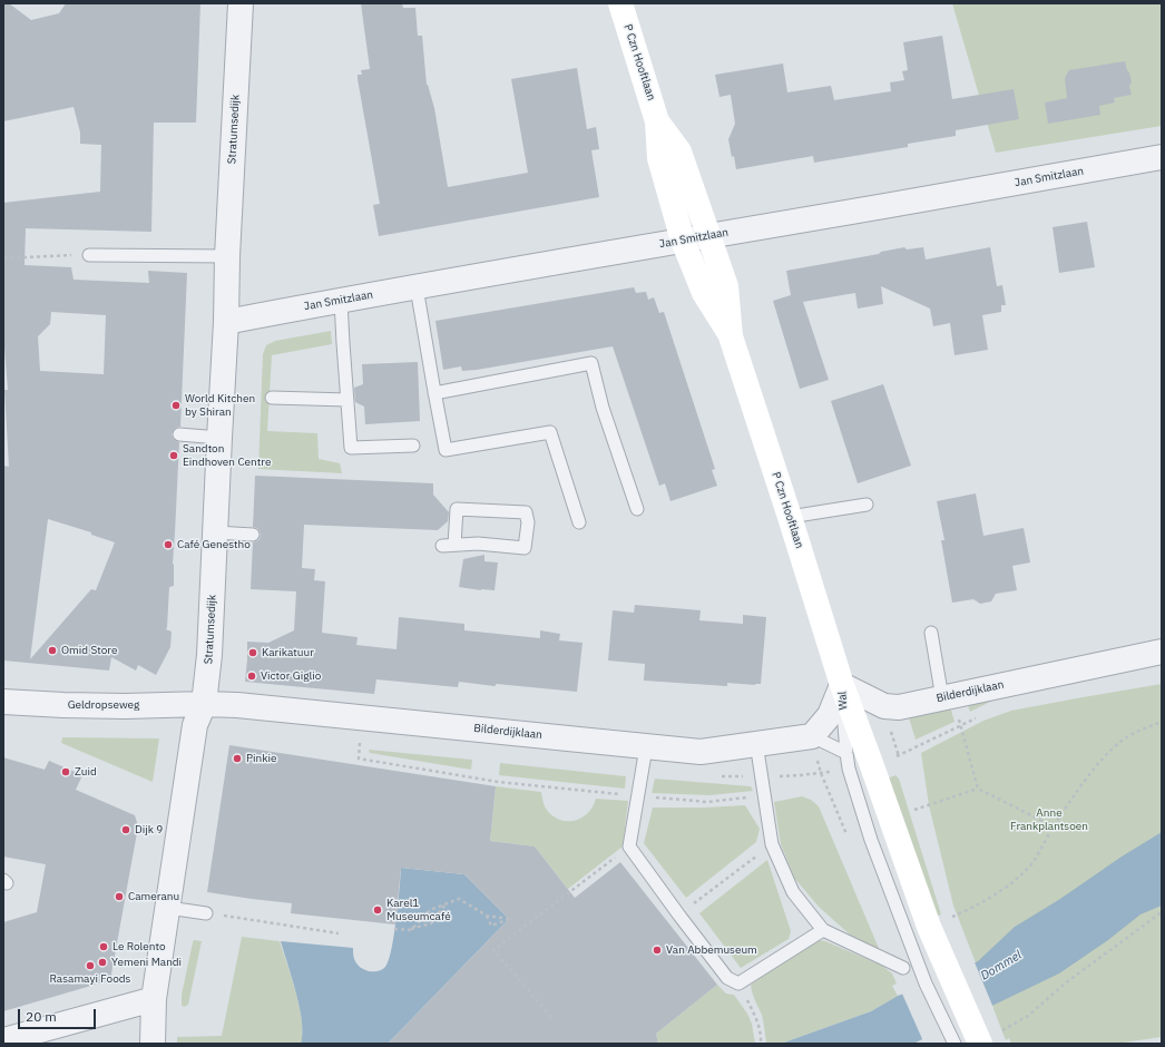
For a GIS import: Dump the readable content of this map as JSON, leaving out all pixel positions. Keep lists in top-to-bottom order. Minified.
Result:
{"streets":{"street":["P Czn Hooftlaan","Stratumsedijk","Jan Smitzlaan","Bilderdijklaan","Wal","Geldropseweg"]},"crossings":[["P Czn Hooftlaan","Jan Smitzlaan"],["P Czn Hooftlaan","Bilderdijklaan"],["P Czn Hooftlaan","Wal"],["Stratumsedijk","Jan Smitzlaan"],["Stratumsedijk","Bilderdijklaan"],["Stratumsedijk","Geldropseweg"],["Bilderdijklaan","Wal"],["Bilderdijklaan","Geldropseweg"]],"water":["Dommel"],"parks":["Anne Frankplantsoen"],"places":["World Kitchen by Shiran","Sandton Eindhoven Centre","Café Genestho","Omid Store","Karikatuur","Victor Giglio","Pinkie","Zuid","Dijk 9","Cameranu","Karel1 Museumcafé","Le Rolento","Van Abbemuseum","Yemeni Mandi","Rasamayi Foods"],"scale_bar":"20 m"}
